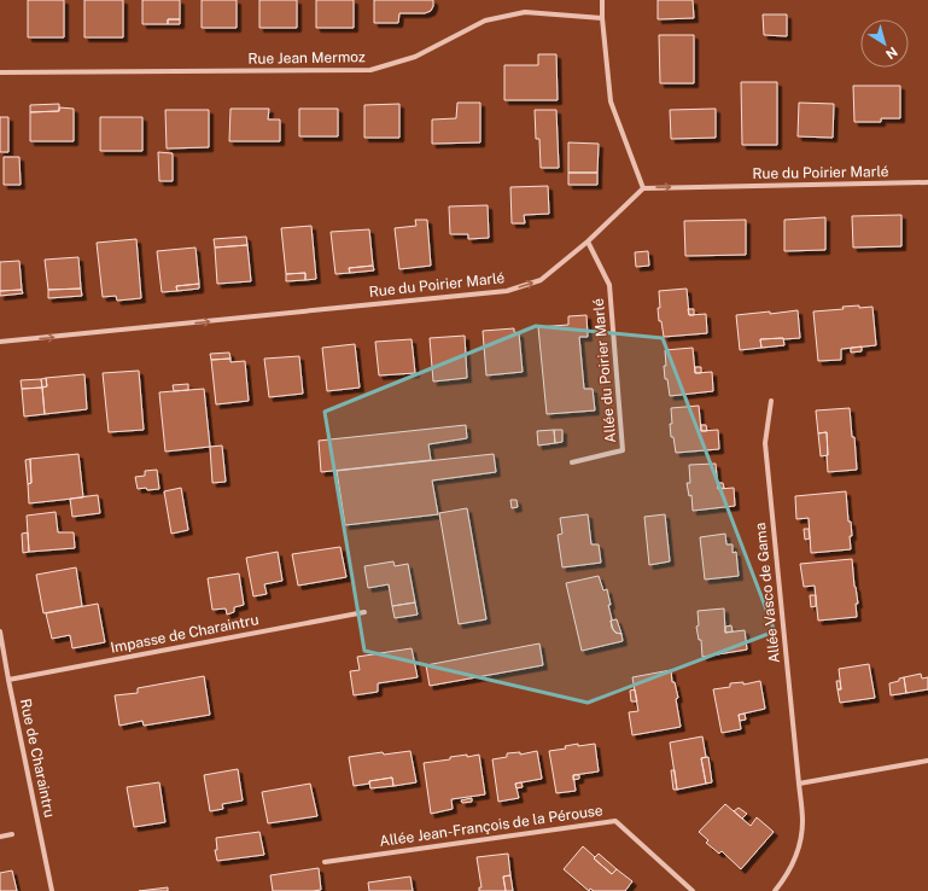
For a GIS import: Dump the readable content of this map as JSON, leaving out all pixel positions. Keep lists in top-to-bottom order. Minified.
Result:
{"streets":{"street":["Rue Jean Mermoz","Rue du Poirier Marlé","Allée du Poirier Marlé","Allée Vasco de Gama","Impasse de Charaintru","Rue de Charaintru","Allée Jean-François de la Pérouse"]},"crossings":[["Rue du Poirier Marlé","Allée du Poirier Marlé"],["Impasse de Charaintru","Rue de Charaintru"]],"one_way":["Rue du Poirier Marlé"],"north":"bottom right"}
